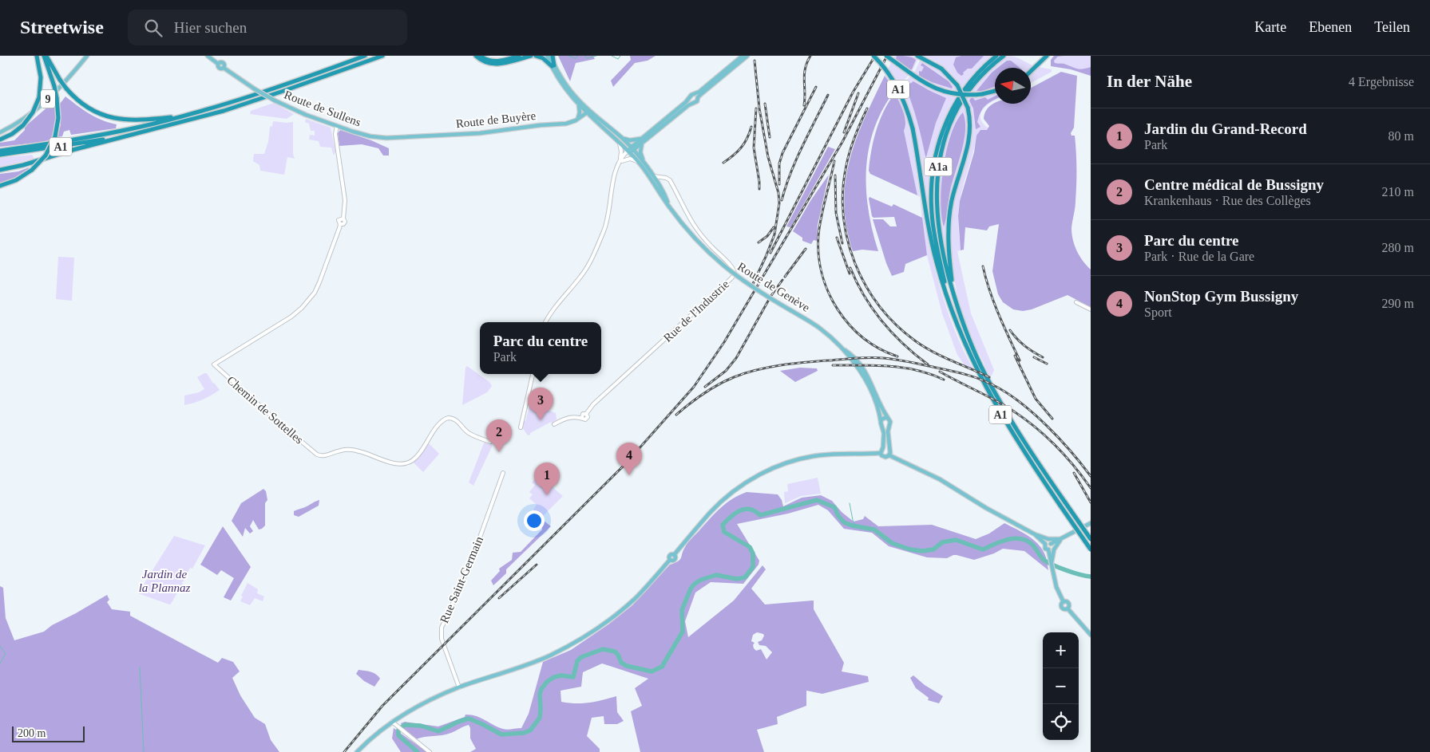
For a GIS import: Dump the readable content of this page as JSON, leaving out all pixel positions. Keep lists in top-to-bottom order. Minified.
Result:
{"streets":{"highway":["A1","A1a"],"main road":["9","Route de Sullens","Route de Buyère","Route de Genève"],"street":["Rue de l'Industrie","Chemin de Sottelles","Rue Saint-Germain"]},"crossings":[["A1","A1a"],["Route de Sullens","Route de Buyère"],["Route de Sullens","Chemin de Sottelles"],["Route de Buyère","Route de Genève"]],"parks":["Jardin de la Plannaz"],"scale_bar":"200 m","north":"left","page":{"header":"Streetwise","search":"Hier suchen","nav":["Karte","Ebenen","Teilen"],"heading":["In der Nähe","4 Ergebnisse"],"list":[{"mark":"1","name":"Jardin du Grand-Record","note":"Park","value":"80 m"},{"mark":"2","name":"Centre médical de Bussigny","note":"Krankenhaus · Rue des Collèges","value":"210 m"},{"mark":"3","name":"Parc du centre","note":"Park · Rue de la Gare","value":"280 m"},{"mark":"4","name":"NonStop Gym Bussigny","note":"Sport","value":"290 m"}],"popup":["Parc du centre","Park"],"pins":["3","2","4","1"],"map_buttons":["+","−"],"scale":"200 m"}}
